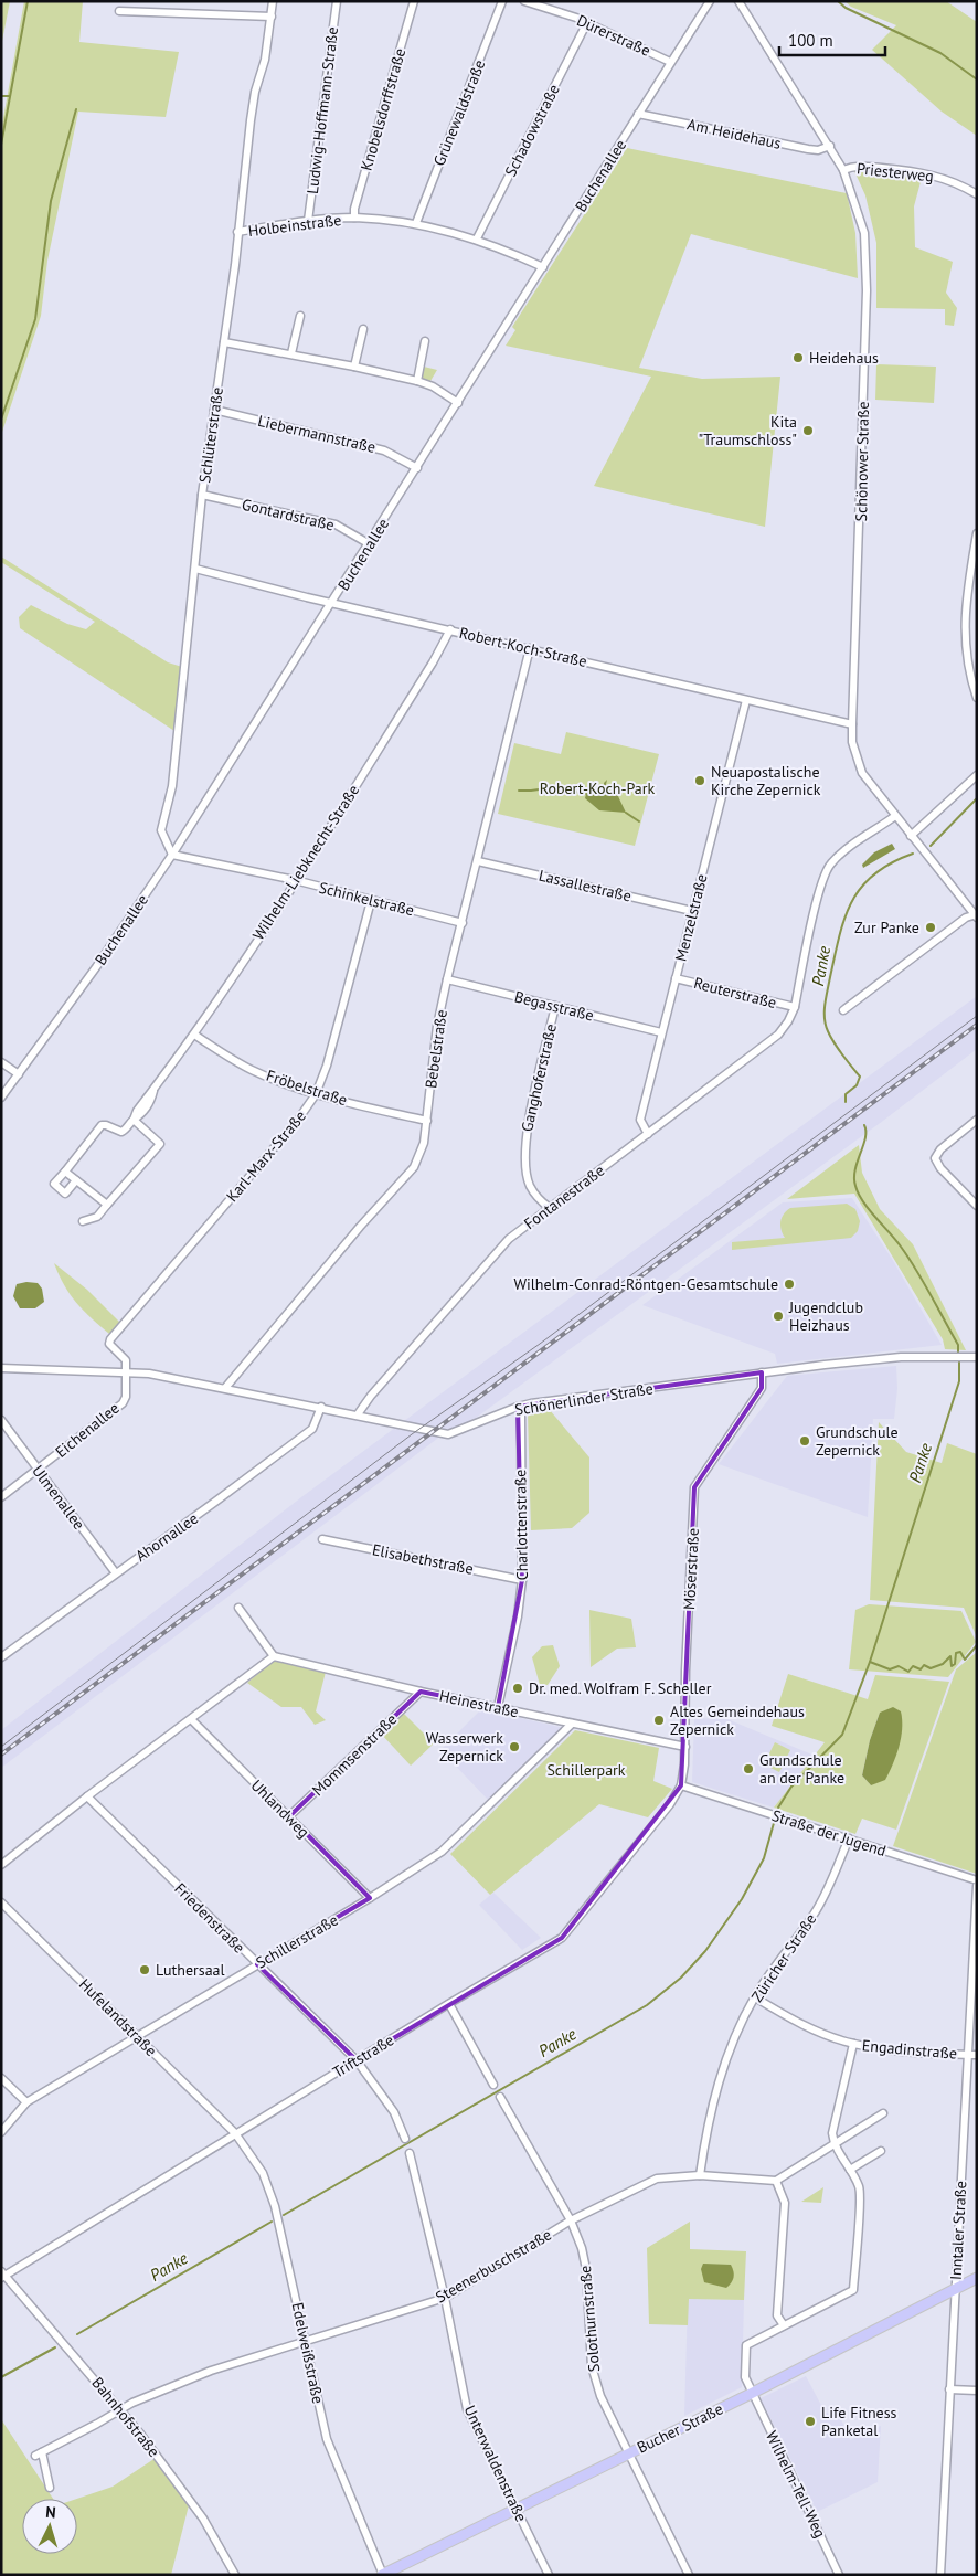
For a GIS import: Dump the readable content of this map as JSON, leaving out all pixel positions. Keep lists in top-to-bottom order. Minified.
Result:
{"streets":{"main road":["Bucher Straße"],"street":["Dürerstraße","Knobelsdorffstraße","Ludwig-Hoffmann-Straße","Grünewaldstraße","Schadowstraße","Am Heidehaus","Priesterweg","Buchenallee","Holbeinstraße","Liebermannstraße","Schlüterstraße","Schönower Straße","Gontardstraße","Robert-Koch-Straße","Wilhelm-Liebknecht-Straße","Lassallestraße","Schinkelstraße","Menzelstraße","Reuterstraße","Begasstraße","Bebelstraße","Ganghoferstraße","Fröbelstraße","Karl-Marx-Straße","Fontanestraße","Schönerlinder Straße","Eichenallee","Ulmenallee","Charlottenstraße","Ahornallee","Elisabethstraße","Möserstraße","Heinestraße","Mommsenstraße","Uhlandweg","Straße der Jugend","Friedenstraße","Schillerstraße","Züricher Straße","Hufelandstraße","Engadinstraße","Triftstraße","Inntaler Straße","Steenerbuschstraße","Solothurnstraße","Edelweißstraße","Bahnhofstraße","Unterwaldenstraße","Wilhelm-Tell-Weg"]},"crossings":[["Dürerstraße","Schadowstraße"],["Dürerstraße","Buchenallee"],["Knobelsdorffstraße","Holbeinstraße"],["Ludwig-Hoffmann-Straße","Holbeinstraße"],["Grünewaldstraße","Holbeinstraße"],["Schadowstraße","Holbeinstraße"],["Am Heidehaus","Buchenallee"],["Am Heidehaus","Schönower Straße"],["Priesterweg","Schönower Straße"],["Buchenallee","Holbeinstraße"],["Buchenallee","Liebermannstraße"],["Buchenallee","Schlüterstraße"],["Buchenallee","Gontardstraße"],["Buchenallee","Robert-Koch-Straße"],["Buchenallee","Schinkelstraße"],["Holbeinstraße","Schlüterstraße"],["Liebermannstraße","Schlüterstraße"],["Schlüterstraße","Gontardstraße"],["Schlüterstraße","Robert-Koch-Straße"],["Schlüterstraße","Schinkelstraße"],["Schönower Straße","Robert-Koch-Straße"],["Robert-Koch-Straße","Wilhelm-Liebknecht-Straße"],["Robert-Koch-Straße","Menzelstraße"],["Robert-Koch-Straße","Bebelstraße"],["Wilhelm-Liebknecht-Straße","Schinkelstraße"],["Wilhelm-Liebknecht-Straße","Fröbelstraße"],["Lassallestraße","Menzelstraße"],["Lassallestraße","Bebelstraße"],["Schinkelstraße","Bebelstraße"],["Schinkelstraße","Karl-Marx-Straße"],["Menzelstraße","Reuterstraße"],["Menzelstraße","Begasstraße"],["Menzelstraße","Fontanestraße"],["Reuterstraße","Fontanestraße"],["Begasstraße","Bebelstraße"],["Begasstraße","Ganghoferstraße"],["Bebelstraße","Fröbelstraße"],["Bebelstraße","Schönerlinder Straße"],["Ganghoferstraße","Fontanestraße"],["Fröbelstraße","Karl-Marx-Straße"],["Karl-Marx-Straße","Schönerlinder Straße"],["Karl-Marx-Straße","Eichenallee"],["Fontanestraße","Schönerlinder Straße"],["Schönerlinder Straße","Eichenallee"],["Schönerlinder Straße","Charlottenstraße"],["Schönerlinder Straße","Ahornallee"],["Schönerlinder Straße","Möserstraße"],["Eichenallee","Ulmenallee"],["Ulmenallee","Ahornallee"],["Charlottenstraße","Elisabethstraße"],["Charlottenstraße","Heinestraße"],["Möserstraße","Heinestraße"],["Möserstraße","Straße der Jugend"],["Möserstraße","Triftstraße"],["Heinestraße","Mommsenstraße"],["Heinestraße","Schillerstraße"],["Mommsenstraße","Uhlandweg"],["Uhlandweg","Schillerstraße"],["Straße der Jugend","Züricher Straße"],["Straße der Jugend","Triftstraße"],["Friedenstraße","Schillerstraße"],["Friedenstraße","Triftstraße"],["Schillerstraße","Hufelandstraße"],["Züricher Straße","Engadinstraße"],["Züricher Straße","Steenerbuschstraße"],["Hufelandstraße","Triftstraße"],["Hufelandstraße","Edelweißstraße"],["Engadinstraße","Inntaler Straße"],["Triftstraße","Edelweißstraße"],["Triftstraße","Bahnhofstraße"],["Inntaler Straße","Bucher Straße"],["Steenerbuschstraße","Solothurnstraße"],["Steenerbuschstraße","Edelweißstraße"],["Steenerbuschstraße","Bahnhofstraße"],["Steenerbuschstraße","Unterwaldenstraße"],["Solothurnstraße","Bucher Straße"],["Edelweißstraße","Bucher Straße"],["Bucher Straße","Unterwaldenstraße"],["Bucher Straße","Wilhelm-Tell-Weg"]],"water":["Panke"],"parks":["Robert-Koch-Park","Schillerpark"],"places":["Heidehaus","Kita \"Traumschloss\"","Neuapostalische Kirche Zepernick","Zur Panke","Wilhelm-Conrad-Röntgen-Gesamtschule","Jugendclub Heizhaus","Grundschule Zepernick","Dr. med. Wolfram F. Scheller","Altes Gemeindehaus Zepernick","Wasserwerk Zepernick","Grundschule an der Panke","Luthersaal","Life Fitness Panketal"],"scale_bar":"100 m","north":"top"}
